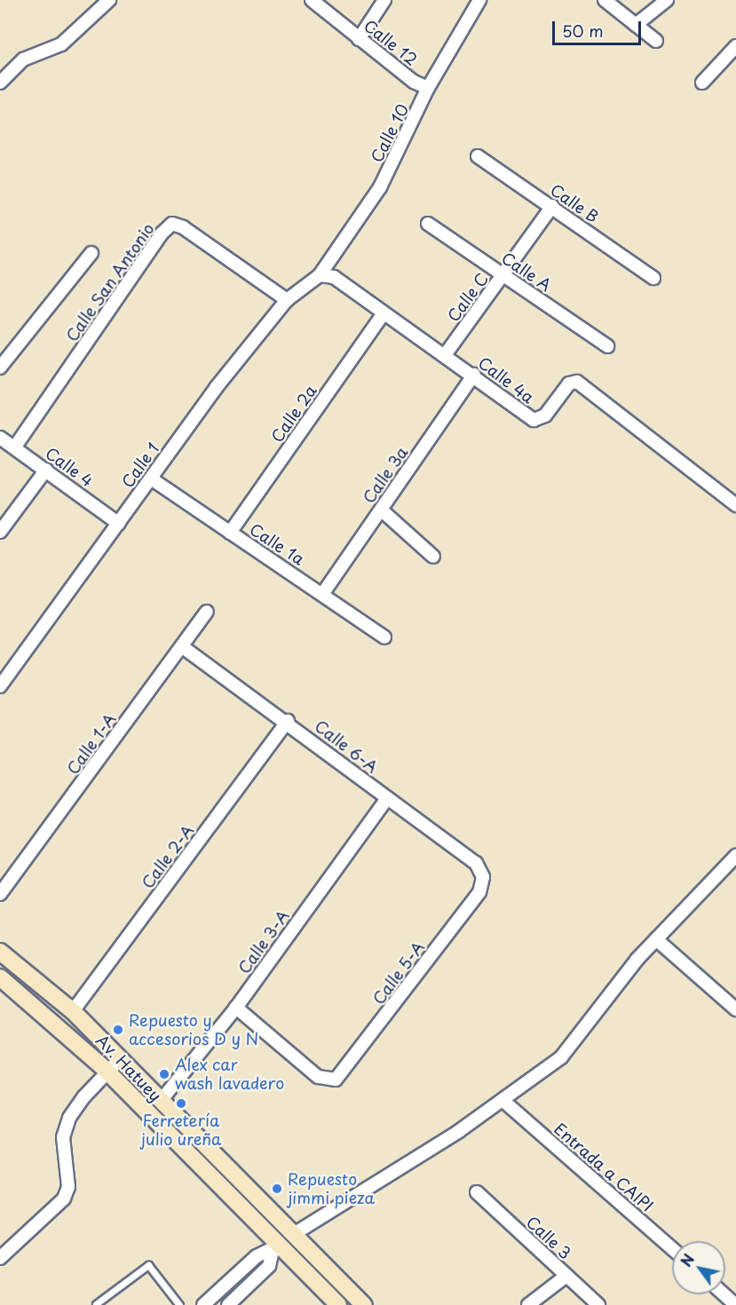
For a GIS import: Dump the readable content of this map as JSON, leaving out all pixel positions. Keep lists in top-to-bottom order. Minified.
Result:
{"streets":{"main road":["Av. Hatuey"],"street":["Calle 12","Calle 10","Calle B","Calle A","Calle San Antonio","Calle C","Calle 4a","Calle 2a","Calle 1","Calle 4","Calle 3a","Calle 1a","Calle 1-A","Calle 6-A","Calle 2-A","Calle 3-A","Calle 5-A","Entrada a CAIPI","Calle 3"]},"crossings":[["Calle 12","Calle 10"],["Calle 10","Calle 4a"],["Calle 10","Calle 1"],["Calle B","Calle C"],["Calle A","Calle C"],["Calle San Antonio","Calle 1"],["Calle San Antonio","Calle 4"],["Calle C","Calle 4a"],["Calle 4a","Calle 2a"],["Calle 4a","Calle 1"],["Calle 4a","Calle 3a"],["Calle 2a","Calle 1a"],["Calle 1","Calle 4"],["Calle 1","Calle 1a"],["Calle 3a","Calle 1a"],["Calle 1-A","Calle 6-A"],["Calle 6-A","Calle 2-A"],["Calle 6-A","Calle 3-A"],["Calle 6-A","Calle 5-A"],["Calle 2-A","Av. Hatuey"],["Calle 3-A","Calle 5-A"],["Calle 3-A","Av. Hatuey"]],"places":["Repuesto y accesorios D y N","Alex car wash lavadero","Ferretería julio ureña","Repuesto jimmi pieza"],"scale_bar":"50 m","north":"top left"}
